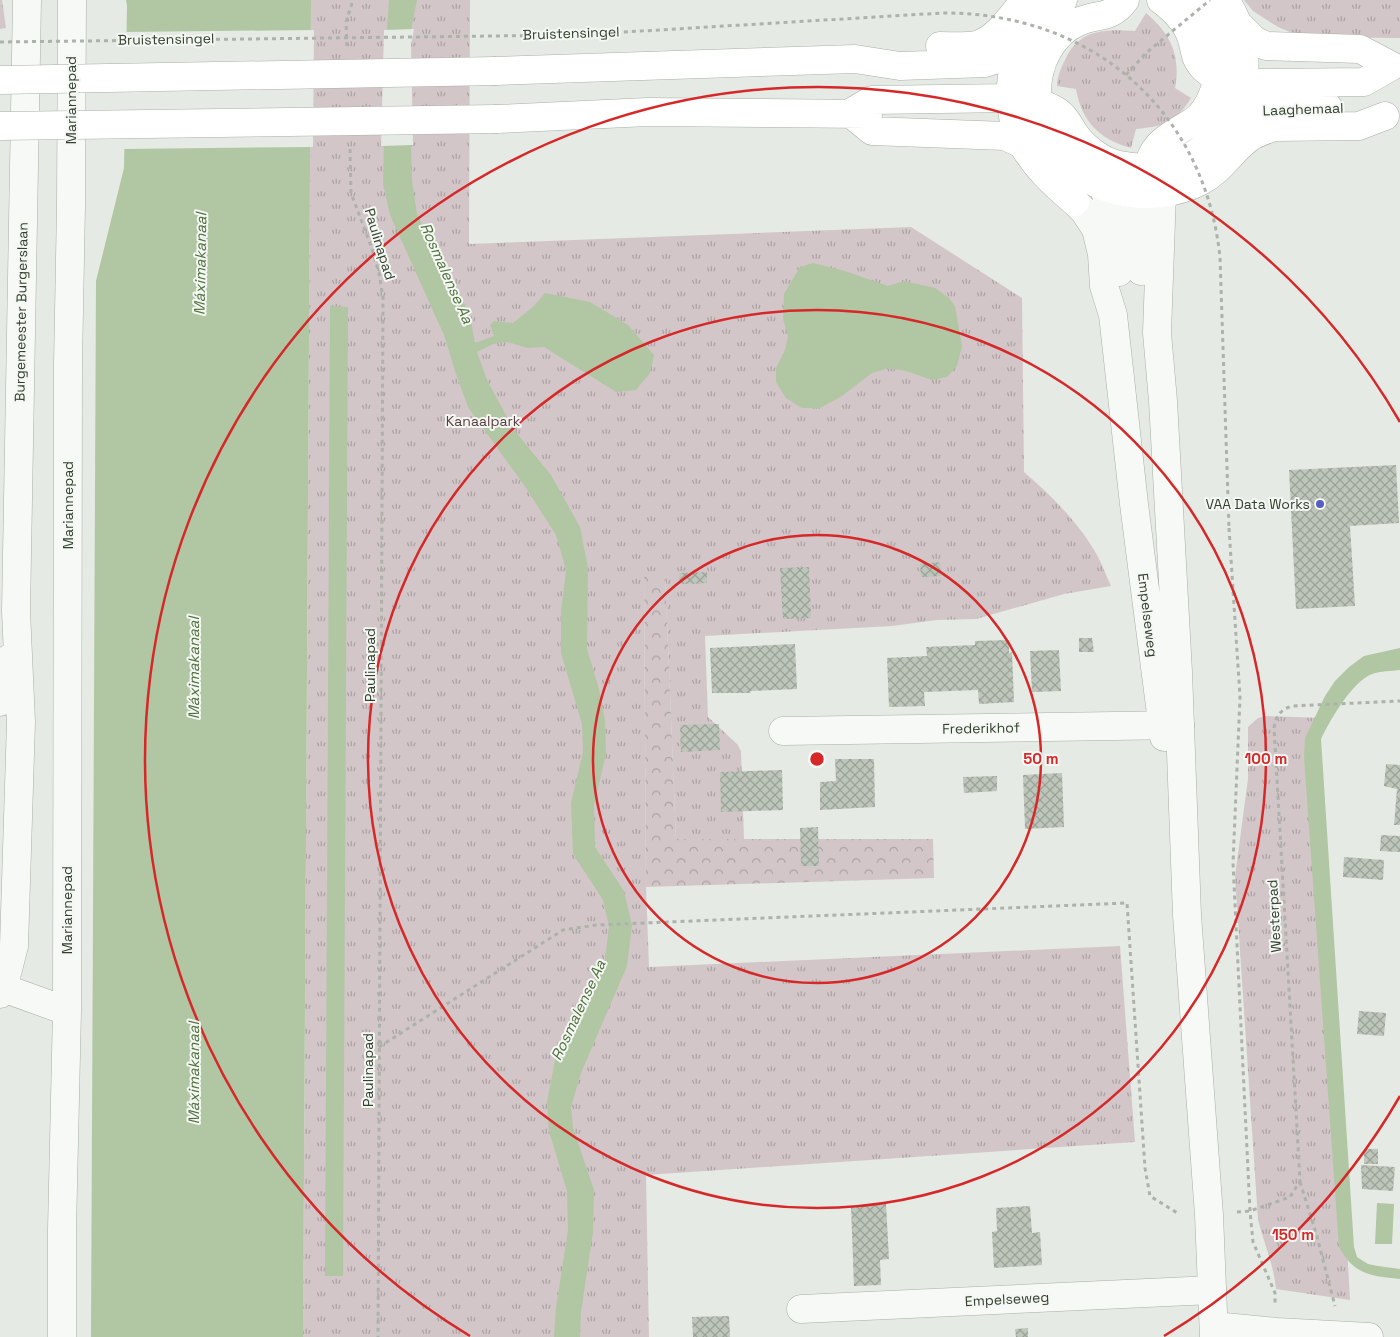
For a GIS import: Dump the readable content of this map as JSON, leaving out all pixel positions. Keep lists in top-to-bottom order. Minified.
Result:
{"streets":{"main road":["Laaghemaal"],"street":["Mariannepad","Burgemeester Burgerslaan","Empelseweg","Frederikhof"],"path":["Bruistensingel","Paulinapad","Westerpad"]},"crossings":[["Empelseweg","Frederikhof"]],"water":["Máximakanaal","Rosmalense Aa"],"parks":["Kanaalpark"],"places":["VAA Data Works"],"rings":["50 m","100 m","150 m"]}
